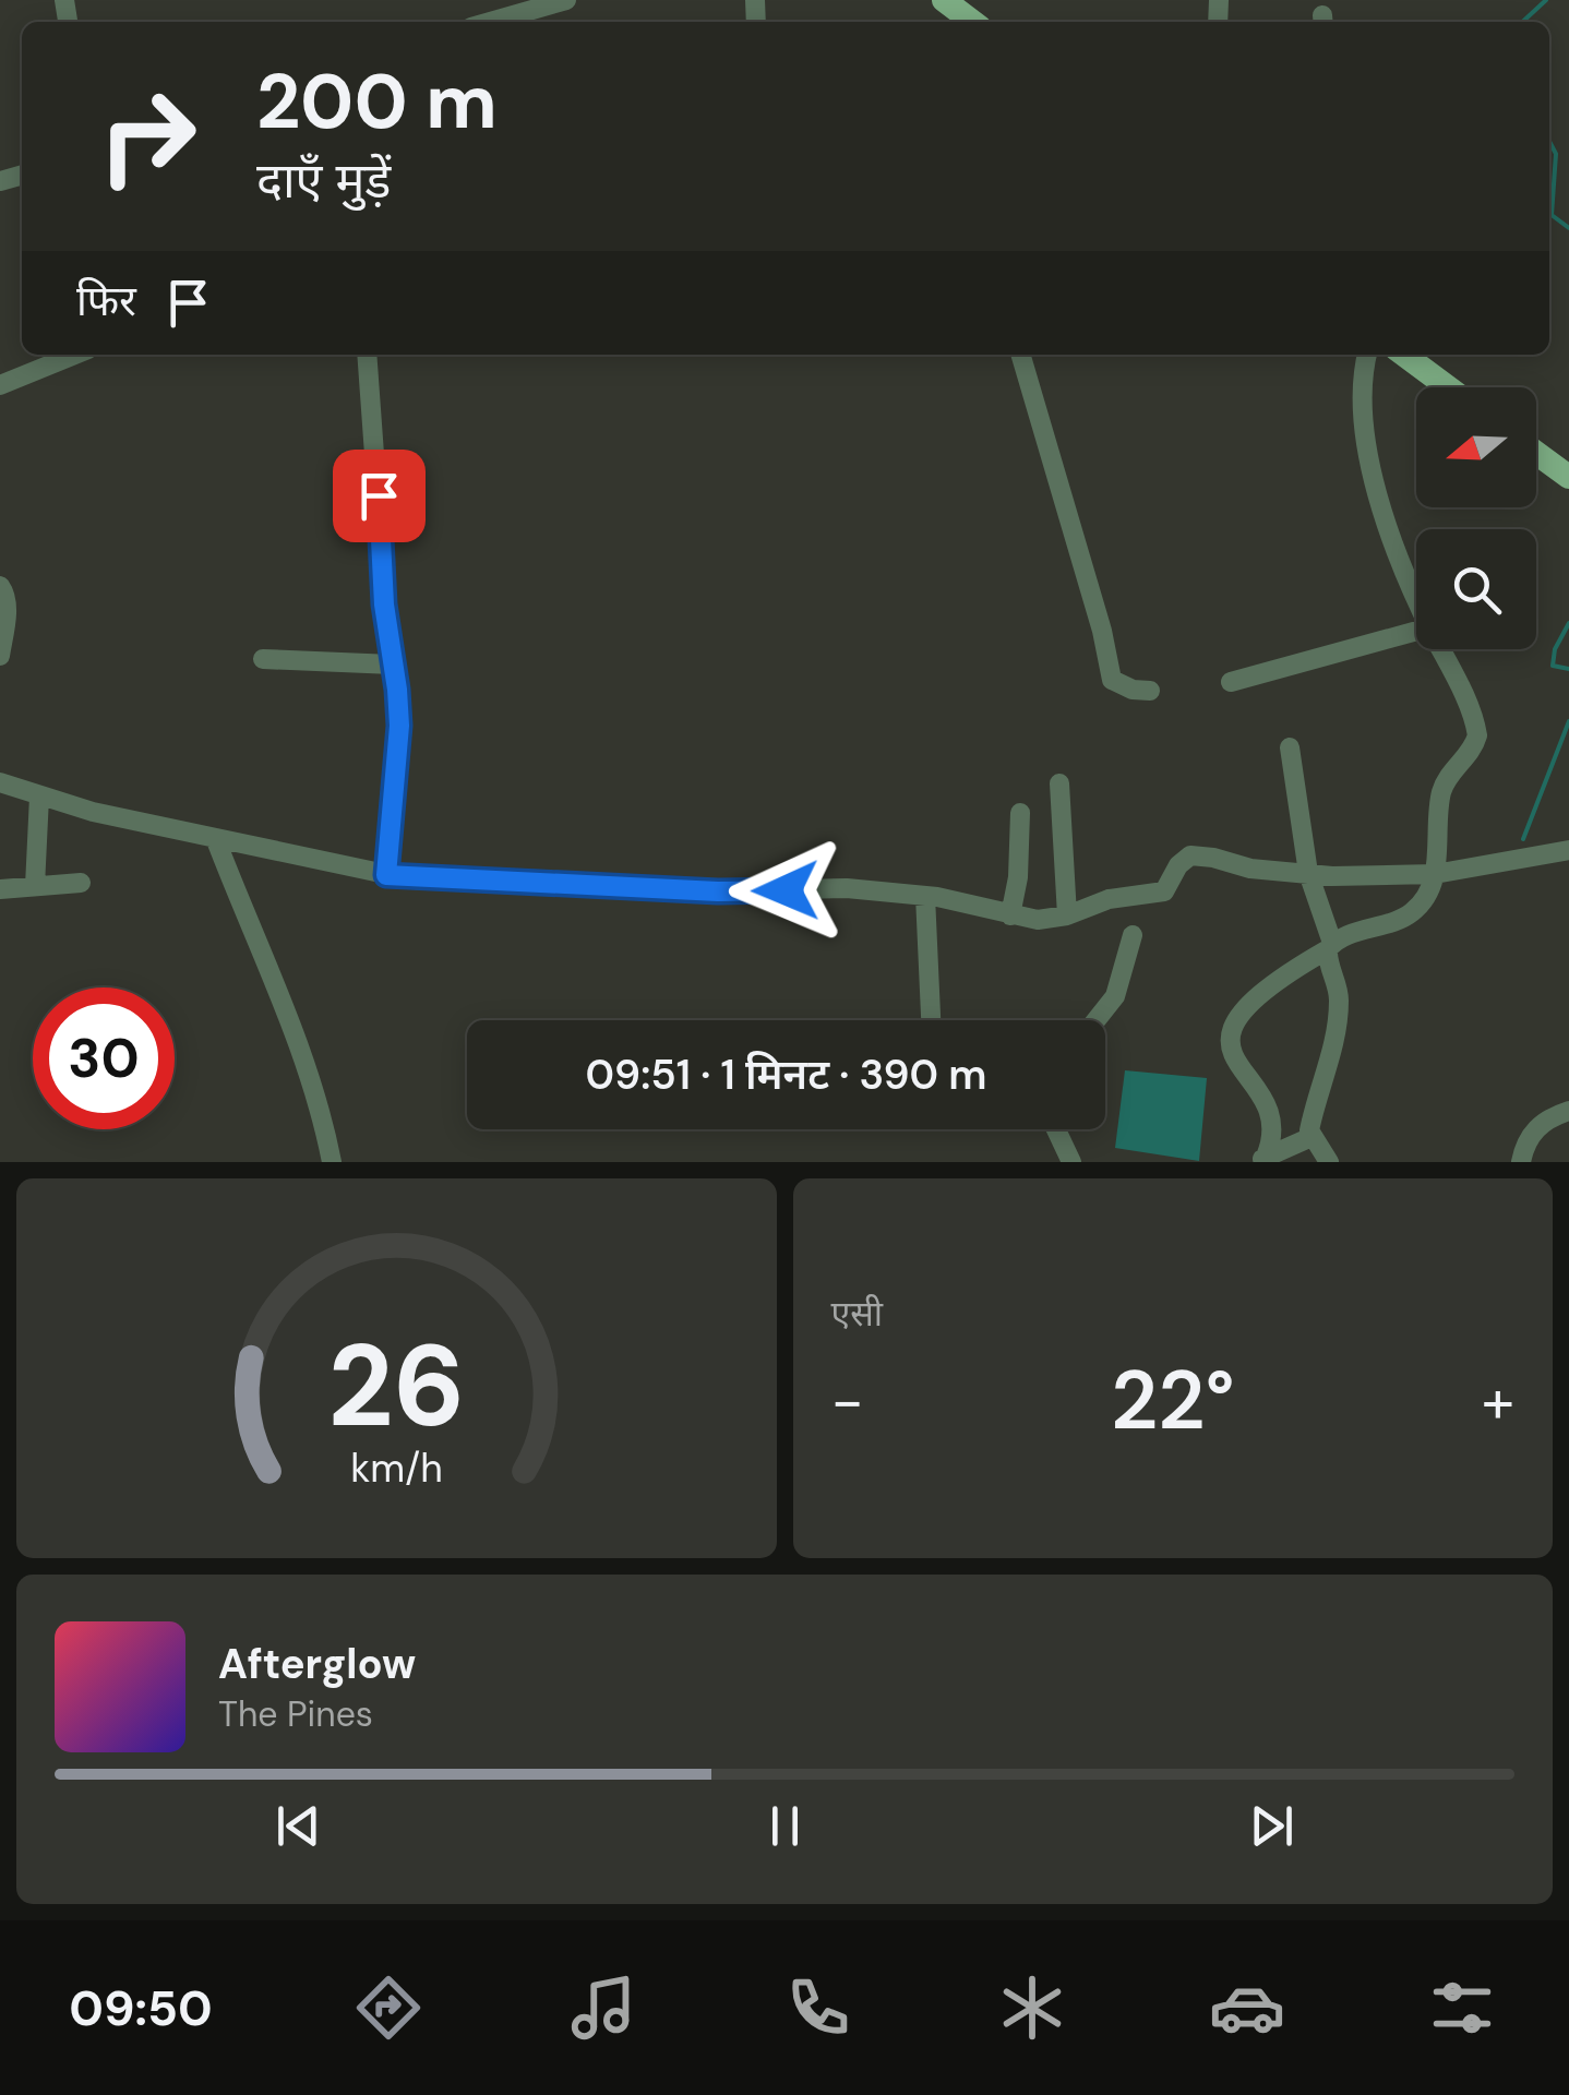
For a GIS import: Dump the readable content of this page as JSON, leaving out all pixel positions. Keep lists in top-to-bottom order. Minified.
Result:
{"north":"left","page":{"turn":["200 m","दाएँ मुड़ें"],"then":"फिर","limit":"30","trip":"09:51 · 1 मिनट · 390 m","tile":"एसी","heat":["−","22°","+"],"song":["Afterglow","The Pines"],"tabs":"09:50","gauge":["26","km/h"]}}
